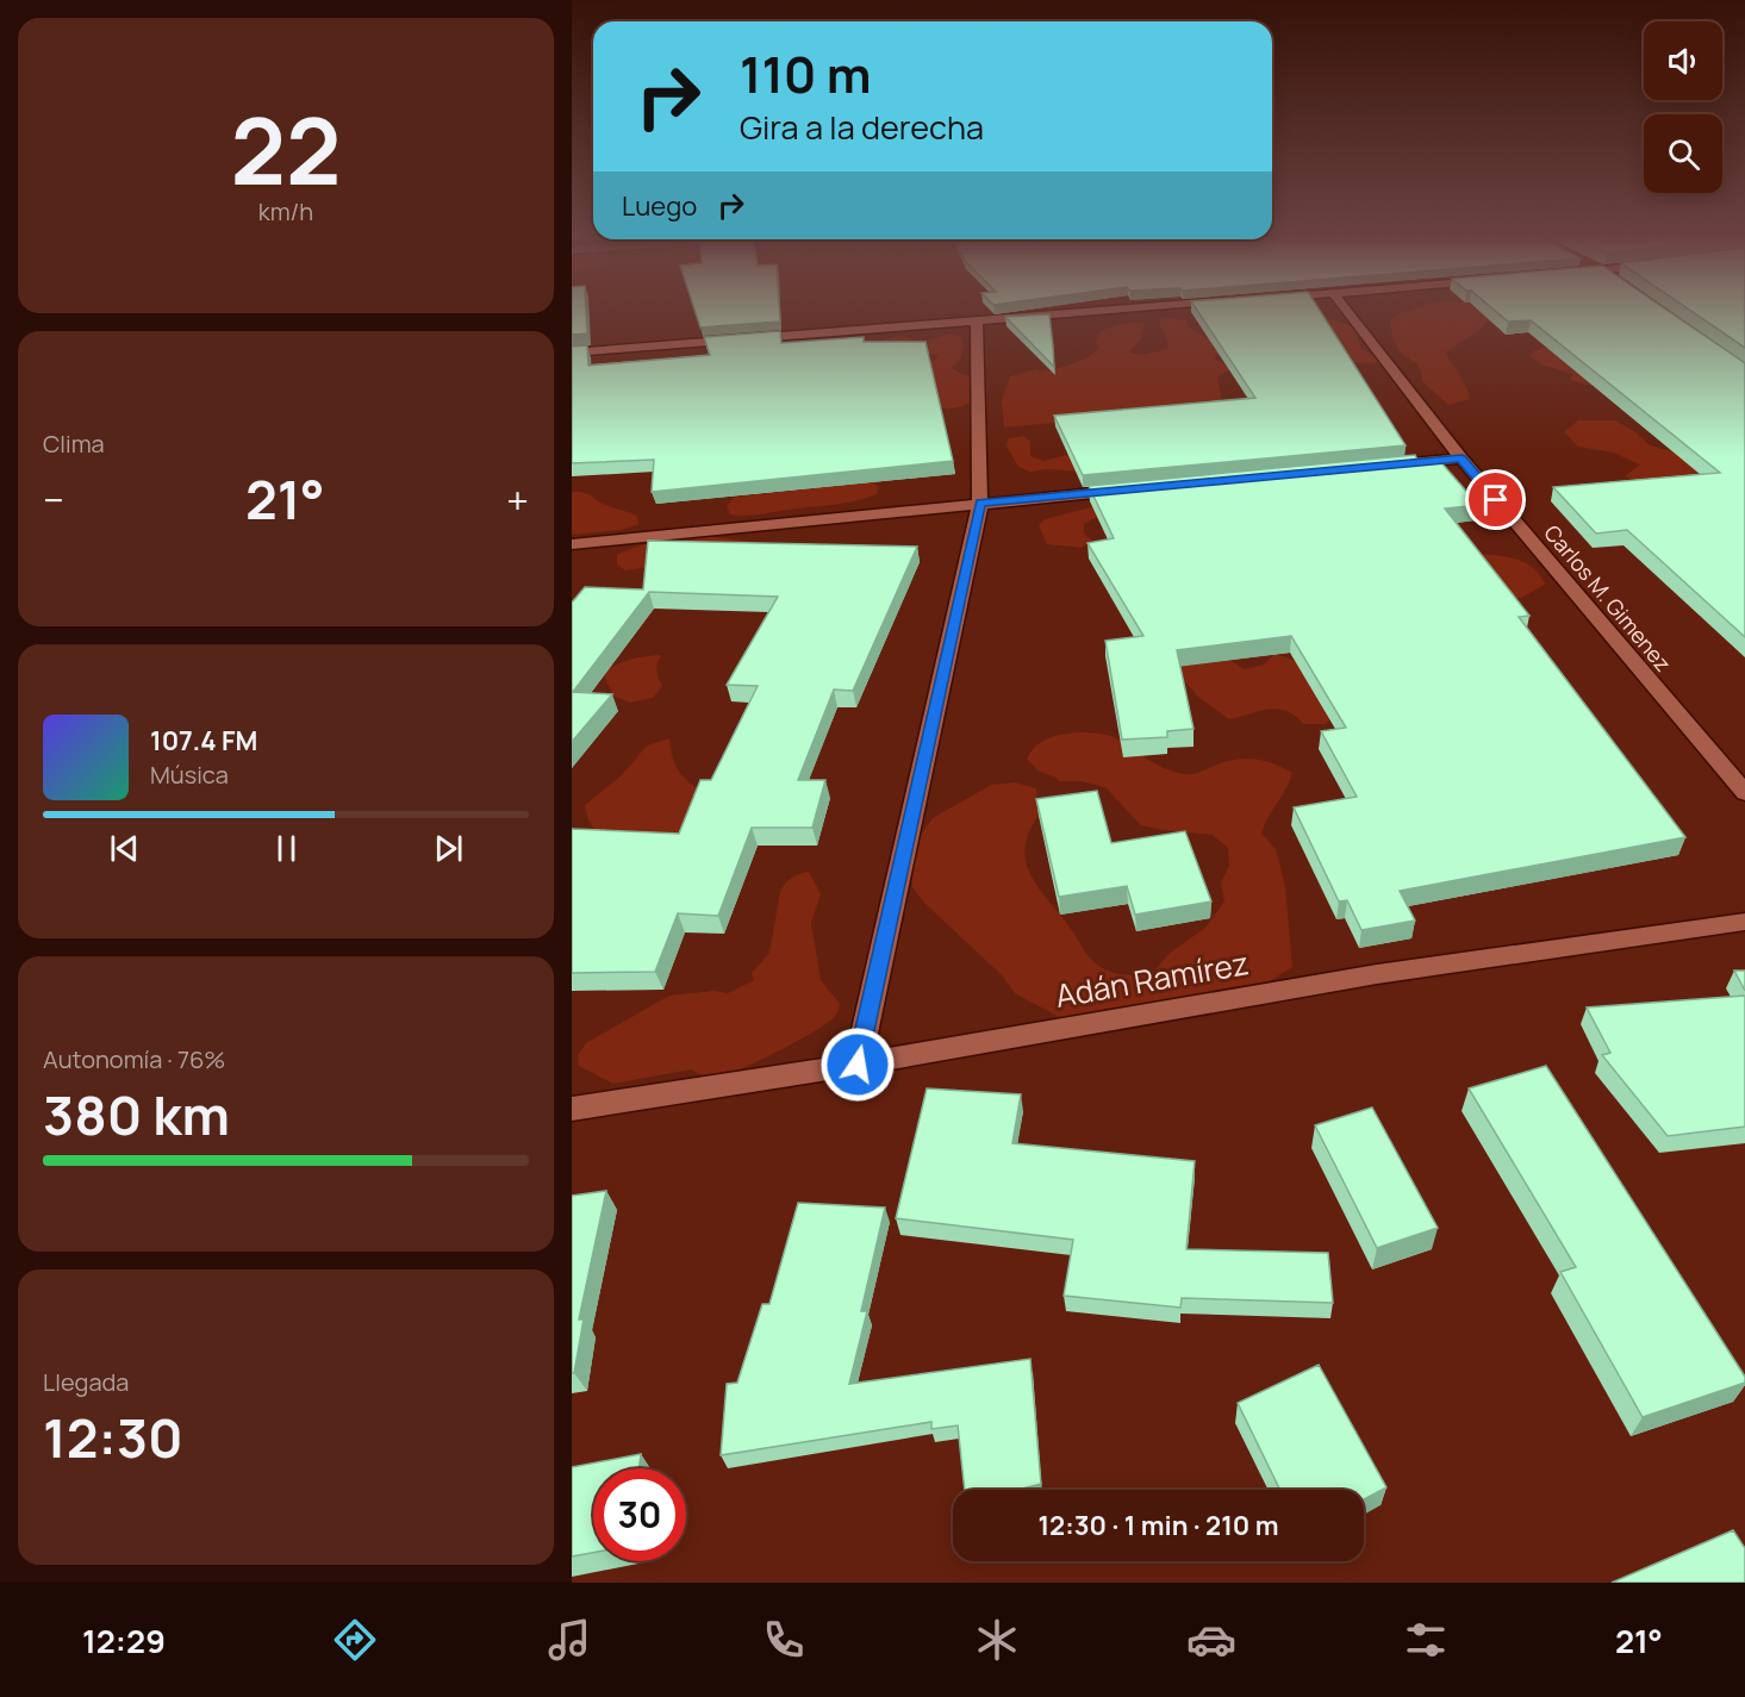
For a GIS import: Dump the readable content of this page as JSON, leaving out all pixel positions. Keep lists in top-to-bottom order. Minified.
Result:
{"streets":{"street":["Carlos M. Gimenez","Adán Ramírez"]},"page":{"tile":[["22","km/h"],"Clima",["Autonomía · 76%","380 km"],["Llegada","12:30"]],"turn":["110 m","Gira a la derecha"],"then":"Luego","heat":["−","21°","+"],"song":["107.4 FM","Música"],"limit":"30","trip":"12:30 · 1 min · 210 m","tabs":["12:29","21°"]}}
